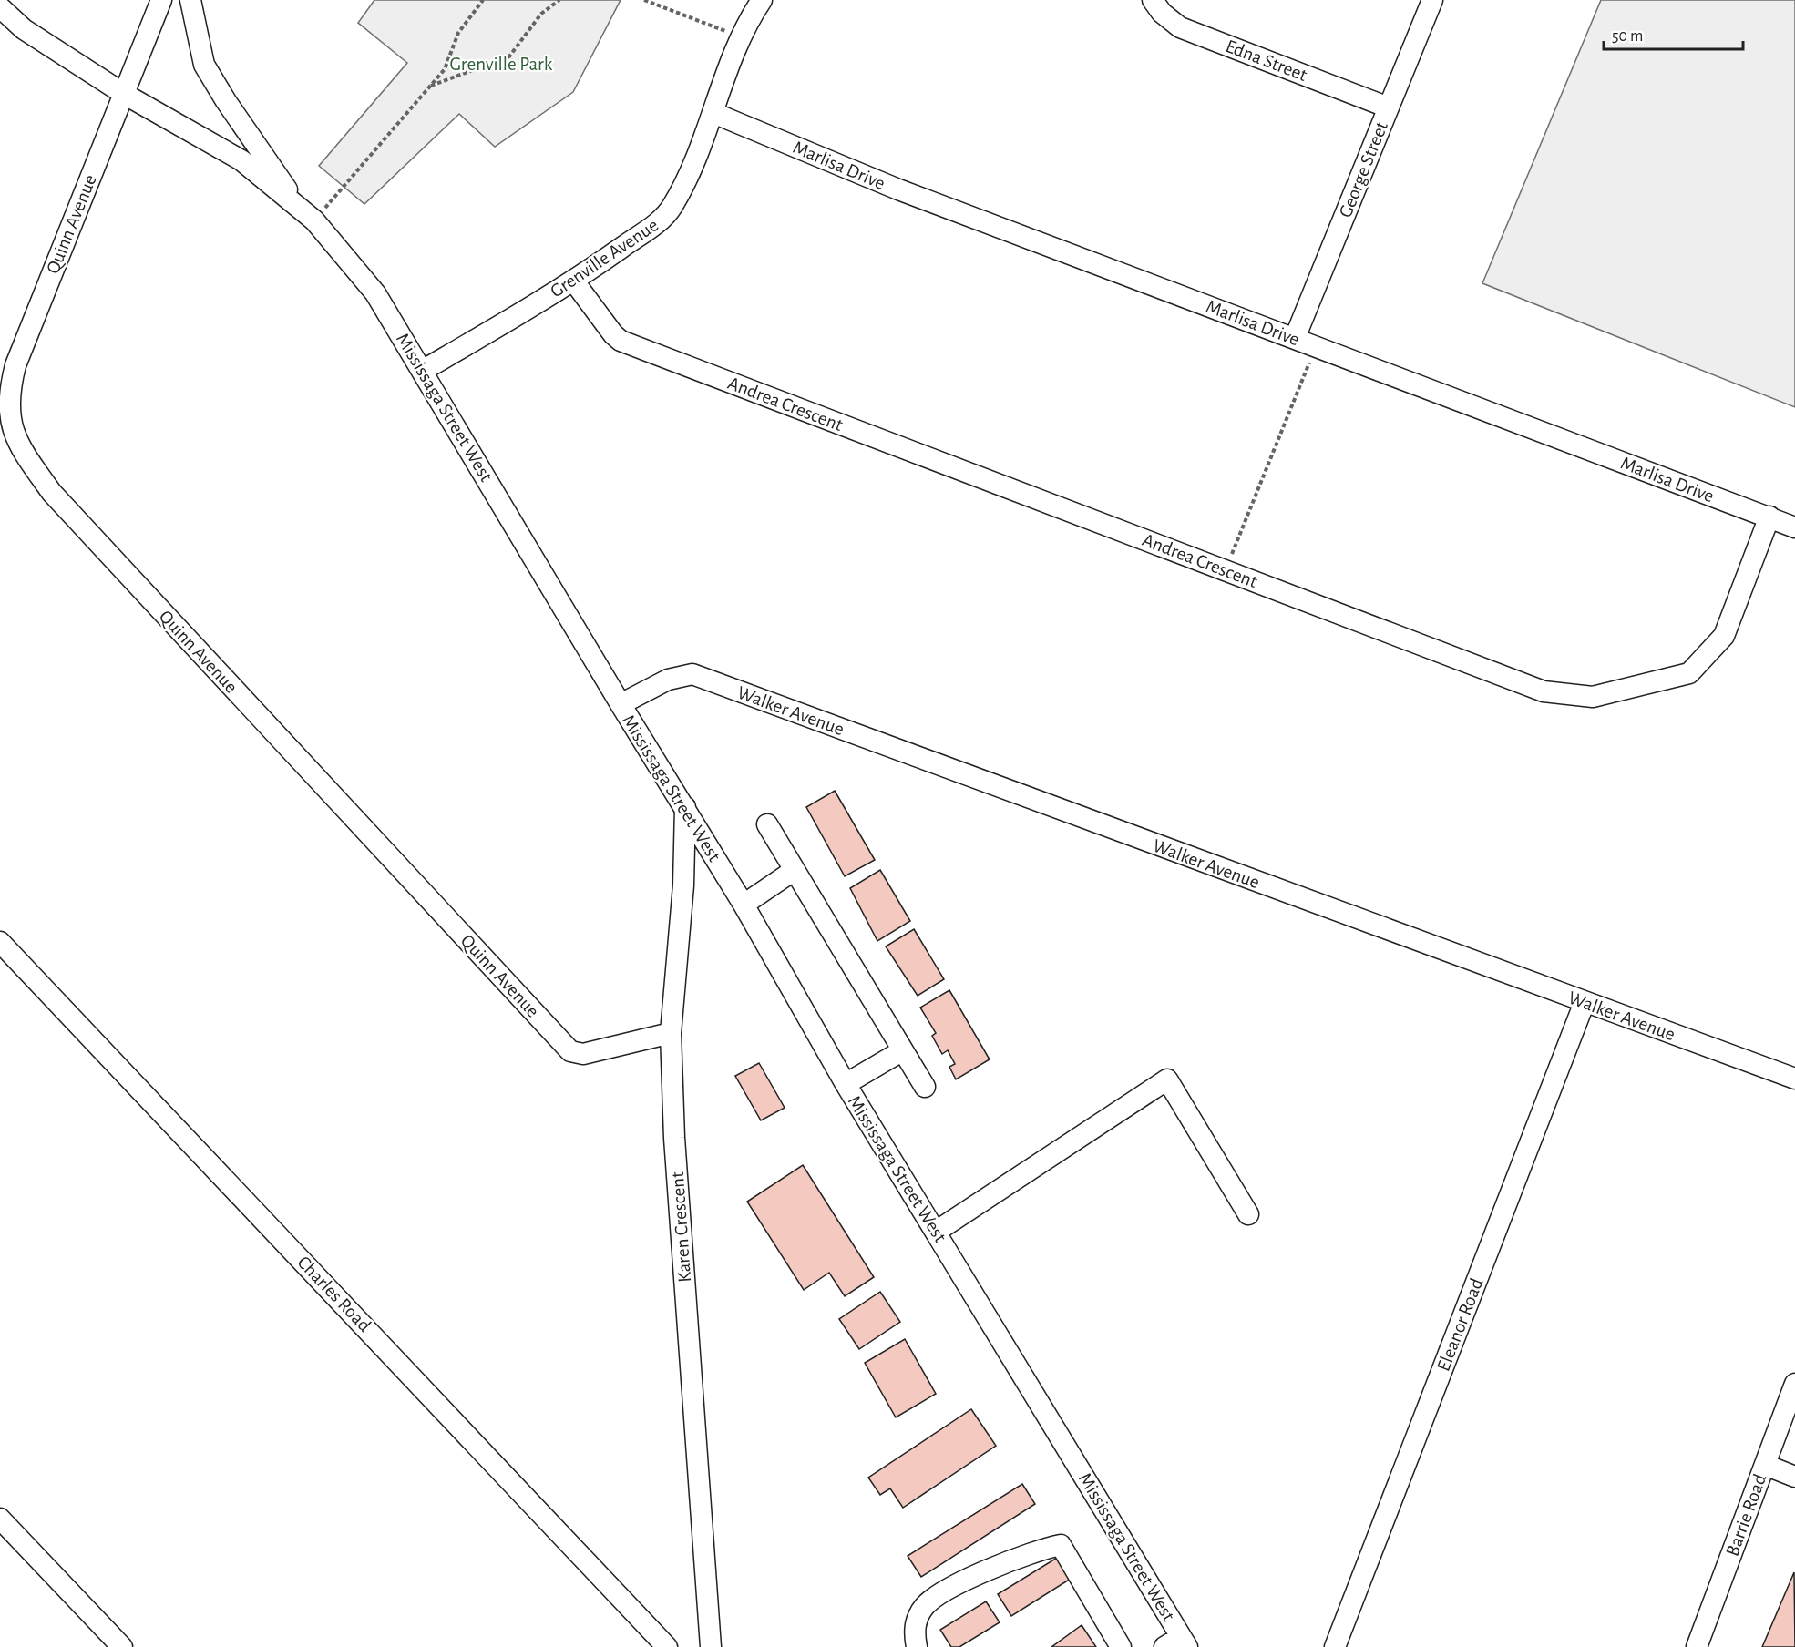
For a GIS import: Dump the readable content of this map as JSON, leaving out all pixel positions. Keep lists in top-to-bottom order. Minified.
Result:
{"streets":{"street":["Edna Street","Marlisa Drive","George Street","Quinn Avenue","Grenville Avenue","Andrea Crescent","Mississaga Street West","Walker Avenue","Karen Crescent","Charles Road","Eleanor Road","Barrie Road"]},"crossings":[["Edna Street","George Street"],["Marlisa Drive","George Street"],["Marlisa Drive","Grenville Avenue"],["Marlisa Drive","Andrea Crescent"],["Quinn Avenue","Mississaga Street West"],["Quinn Avenue","Karen Crescent"],["Grenville Avenue","Andrea Crescent"],["Grenville Avenue","Mississaga Street West"],["Mississaga Street West","Walker Avenue"],["Mississaga Street West","Karen Crescent"],["Walker Avenue","Eleanor Road"]],"parks":["Grenville Park"],"scale_bar":"50 m"}
